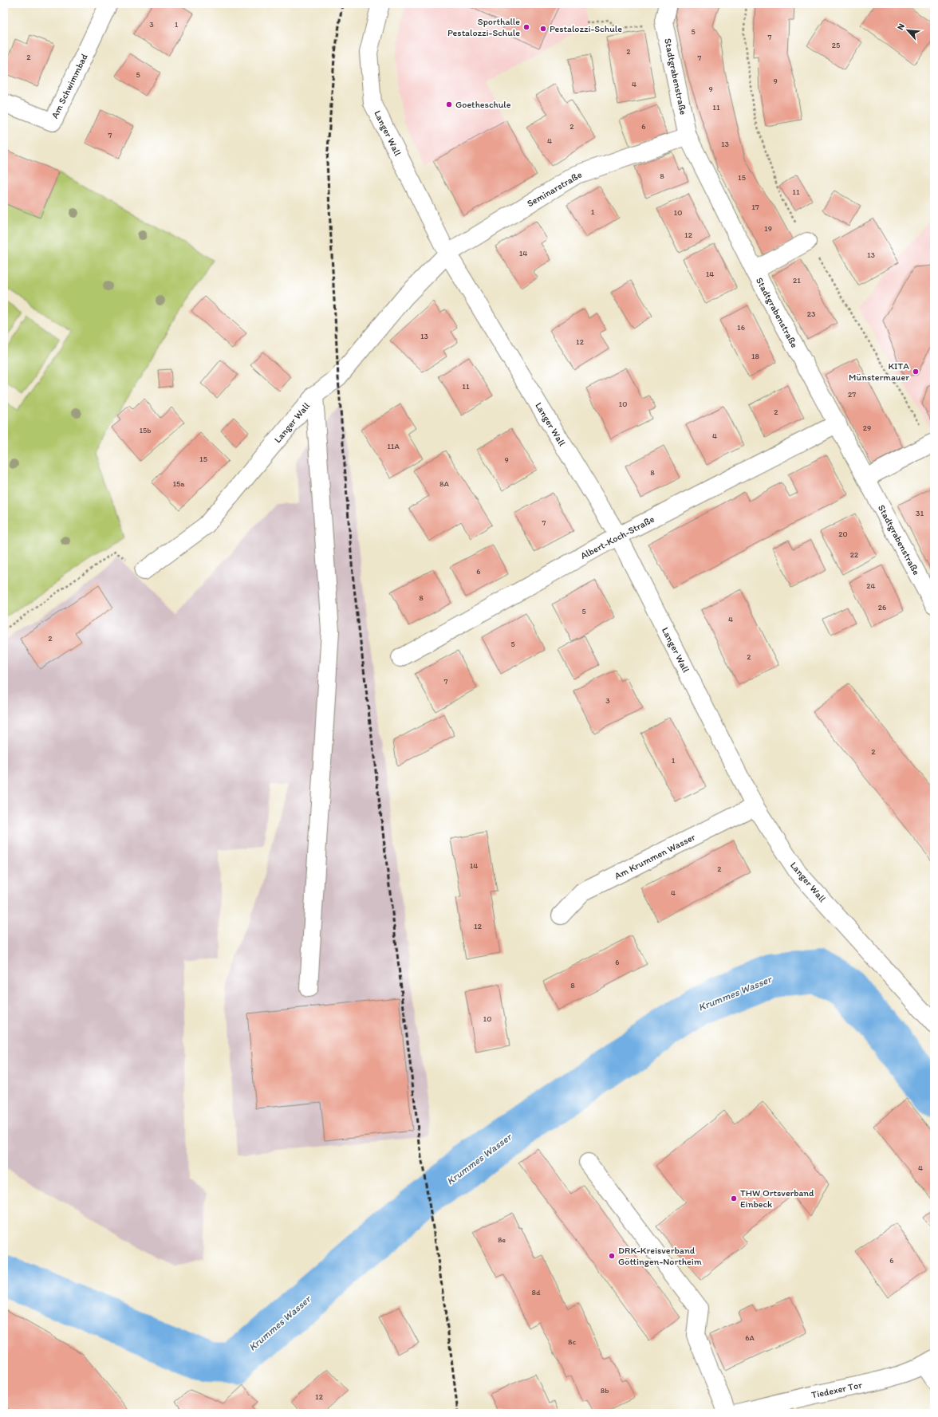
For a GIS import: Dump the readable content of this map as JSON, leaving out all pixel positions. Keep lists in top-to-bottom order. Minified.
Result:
{"streets":{"street":["Stadtgrabenstraße","Am Schwimmbad","Langer Wall","Seminarstraße","Albert-Koch-Straße","Am Krummen Wasser","Tiedexer Tor"]},"crossings":[["Stadtgrabenstraße","Seminarstraße"],["Stadtgrabenstraße","Albert-Koch-Straße"],["Langer Wall","Seminarstraße"],["Langer Wall","Albert-Koch-Straße"],["Langer Wall","Am Krummen Wasser"]],"water":["Krummes Wasser"],"places":["Sporthalle Pestalozzi-Schule","Pestalozzi-Schule","Goetheschule","KITA Münstermauer","THW Ortsverband Einbeck","DRK-Kreisverband Göttingen-Northeim"],"house_numbers":["3","1","5","7","25","2","2","7","5","9","4","9","11","2","6","7","4","13","8","15","11","17","1","10","19","12","14","13","14","21","23","16","13","12","18","11","27","10","2","29","15b","4","11A","15","9","8","15a","8A","31","7","20","22","6","24","8","26","5","4","2","5","2","7","3","2","1","14","2","4","12","6","8","10","4","8e","6","8d","6A","8c","8b","12"],"north":"top left"}
